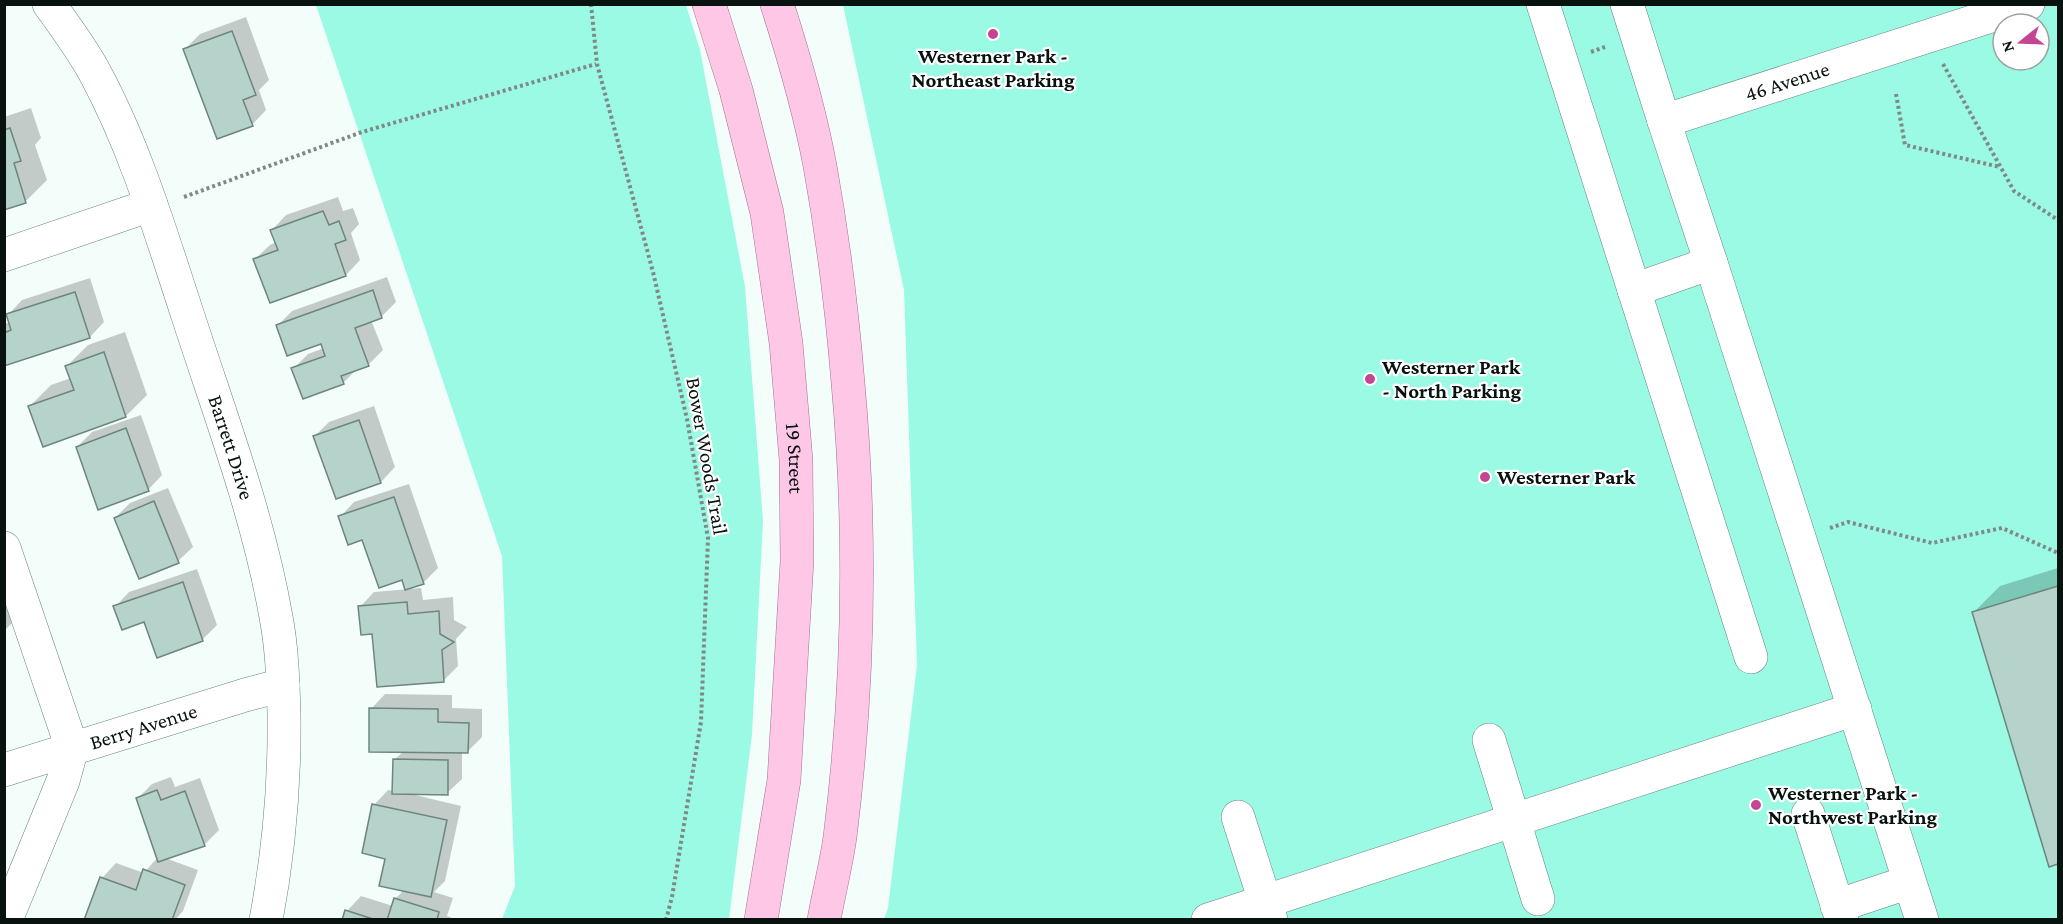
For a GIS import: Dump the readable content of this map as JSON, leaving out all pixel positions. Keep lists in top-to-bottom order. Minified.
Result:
{"streets":{"main road":["19 Street"],"street":["46 Avenue","Barrett Drive","Berry Avenue"],"path":["Bower Woods Trail"]},"crossings":[["Barrett Drive","Berry Avenue"]],"places":["Westerner Park - Northeast Parking","Westerner Park - North Parking","Westerner Park","Westerner Park - Northwest Parking"],"north":"left"}
